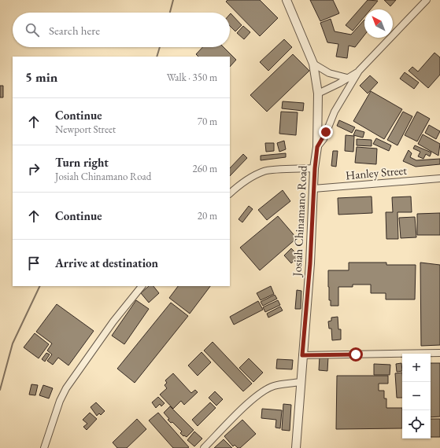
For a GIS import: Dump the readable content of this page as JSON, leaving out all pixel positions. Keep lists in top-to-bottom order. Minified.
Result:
{"streets":{"street":["Hanley Street","Josiah Chinamano Road"]},"crossings":[["Hanley Street","Josiah Chinamano Road"]],"north":"top left","page":{"search":"Search here","heading":["5 min","Walk · 350 m"],"list":[["Continue","Newport Street","70 m"],["Turn right","Josiah Chinamano Road","260 m"],["Continue","20 m"],"Arrive at destination"],"map_buttons":["+","−"]}}
